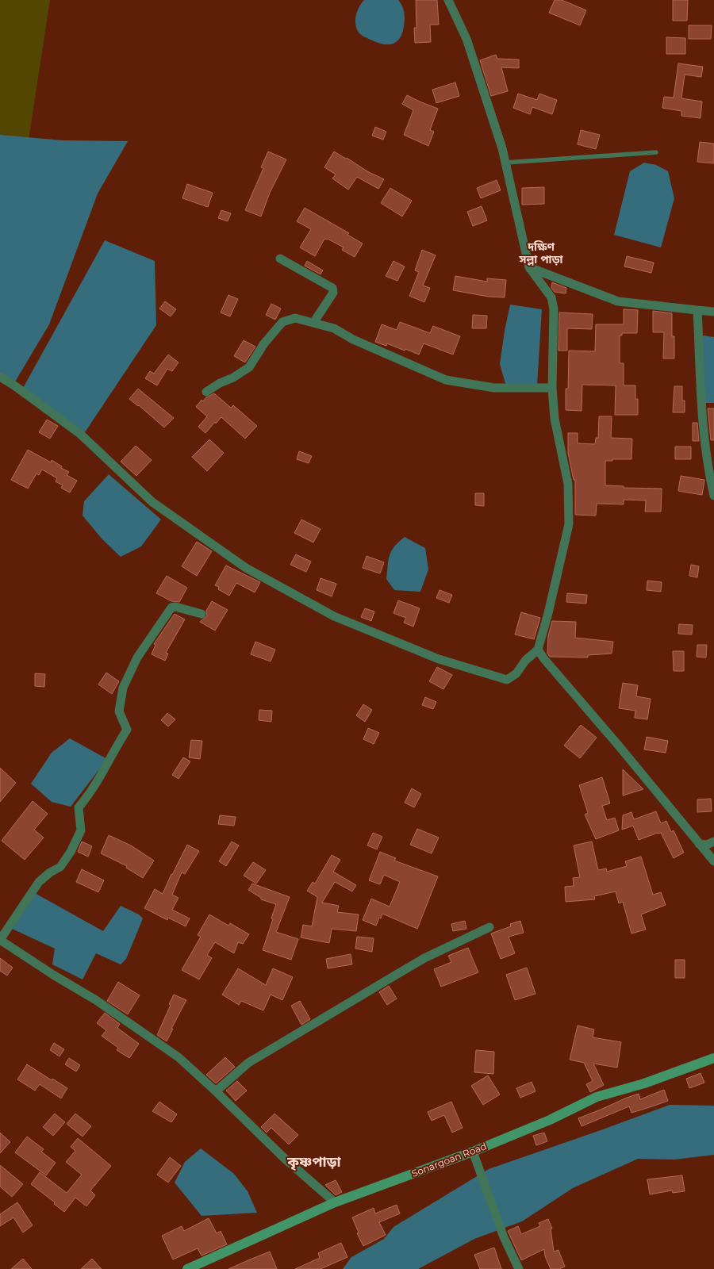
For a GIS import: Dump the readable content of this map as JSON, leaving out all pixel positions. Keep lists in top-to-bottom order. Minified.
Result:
{"streets":{"main road":["Sonargoan Road"]},"districts":["দক্ষিণ সল্লা পাড়া","কৃষ্ণপাড়া"]}
